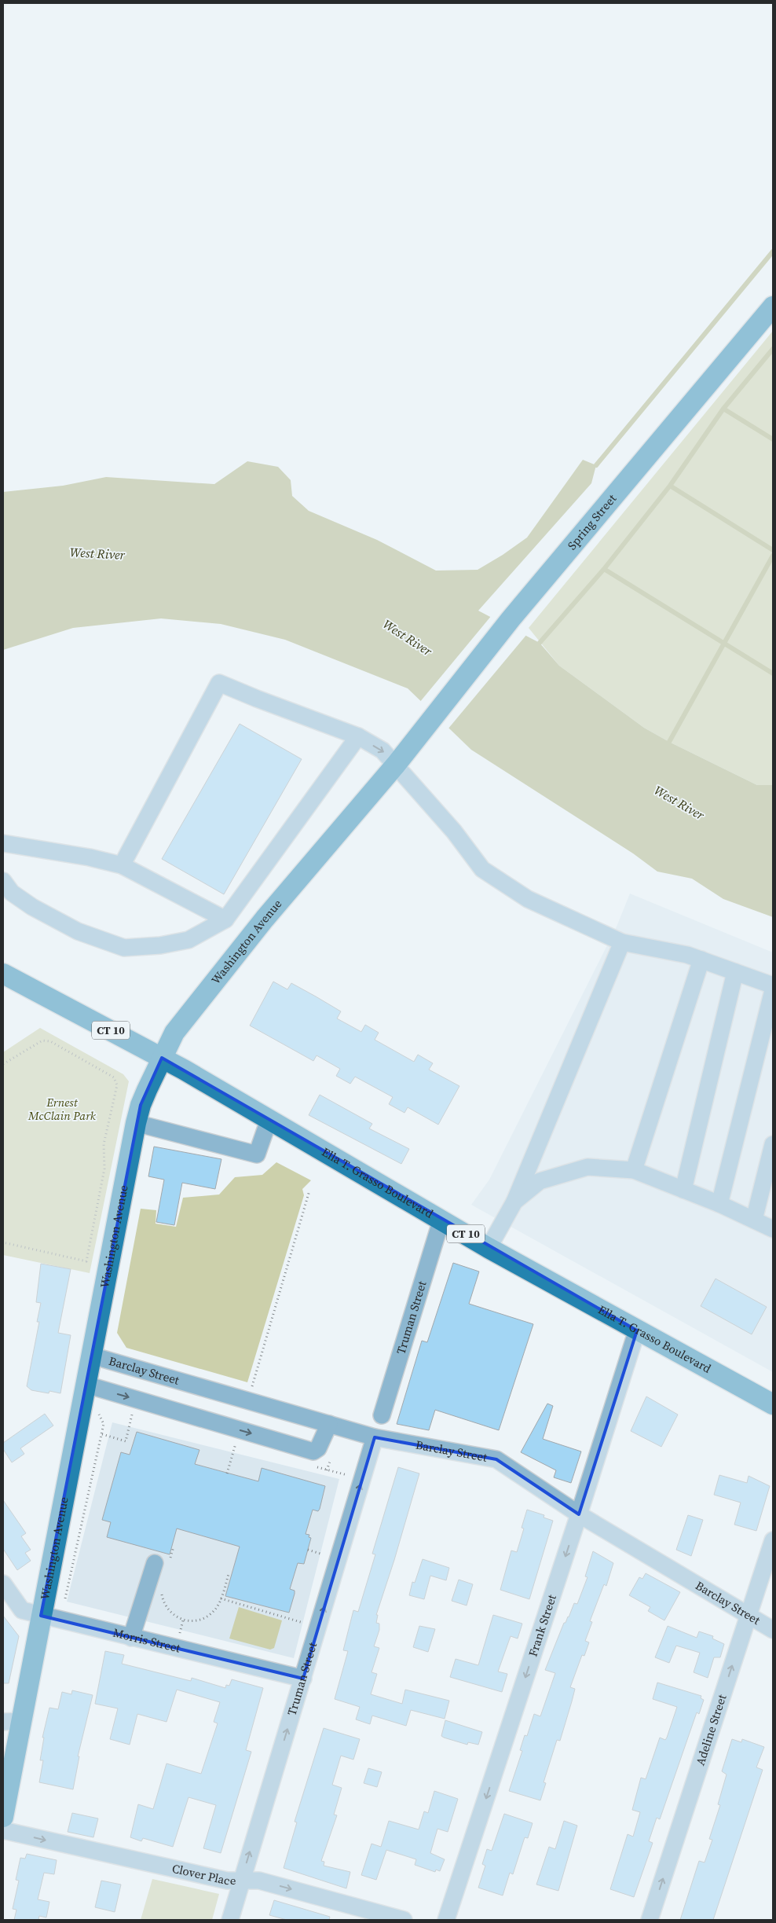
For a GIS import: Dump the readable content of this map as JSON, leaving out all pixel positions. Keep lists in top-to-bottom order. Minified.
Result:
{"streets":{"main road":["Spring Street","Washington Avenue","CT 10","Ella T. Grasso Boulevard"],"street":["Truman Street","Barclay Street","Frank Street","Morris Street","Adeline Street","Clover Place"]},"crossings":[["Spring Street","Washington Avenue"],["Washington Avenue","Ella T. Grasso Boulevard"],["Washington Avenue","Barclay Street"],["Washington Avenue","Morris Street"],["Ella T. Grasso Boulevard","Truman Street"],["Ella T. Grasso Boulevard","Frank Street"],["Truman Street","Barclay Street"],["Truman Street","Morris Street"],["Truman Street","Clover Place"],["Barclay Street","Frank Street"],["Barclay Street","Adeline Street"]],"one_way":["Truman Street","Frank Street","Adeline Street","Clover Place"],"water":["West River"],"parks":["Ernest McClain Park"]}
